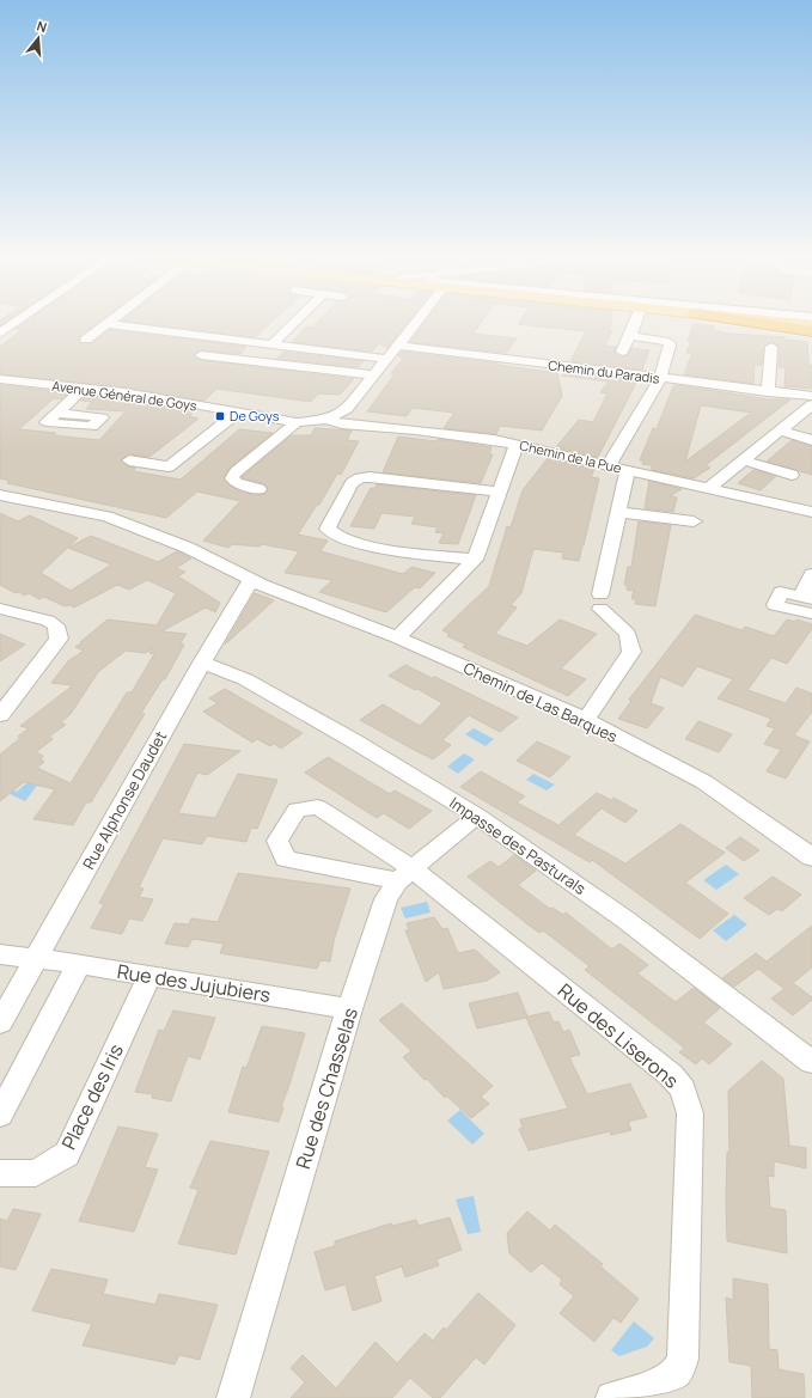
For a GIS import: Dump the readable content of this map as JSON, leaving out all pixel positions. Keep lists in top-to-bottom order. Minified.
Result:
{"streets":{"street":["Chemin du Paradis","Avenue Général de Goys","Chemin de la Pue","Chemin de Las Barques","Rue Alphonse Daudet","Impasse des Pasturals","Rue des Jujubiers","Rue des Liserons","Rue des Chasselas","Place des Iris"]},"crossings":[["Chemin du Paradis","Avenue Général de Goys"],["Avenue Général de Goys","Chemin de la Pue"],["Chemin de Las Barques","Rue Alphonse Daudet"],["Rue Alphonse Daudet","Impasse des Pasturals"],["Rue Alphonse Daudet","Rue des Jujubiers"],["Impasse des Pasturals","Rue des Chasselas"],["Rue des Jujubiers","Rue des Chasselas"],["Rue des Jujubiers","Place des Iris"],["Rue des Liserons","Rue des Chasselas"]],"places":{"transit":["De Goys"]},"north":"top"}
